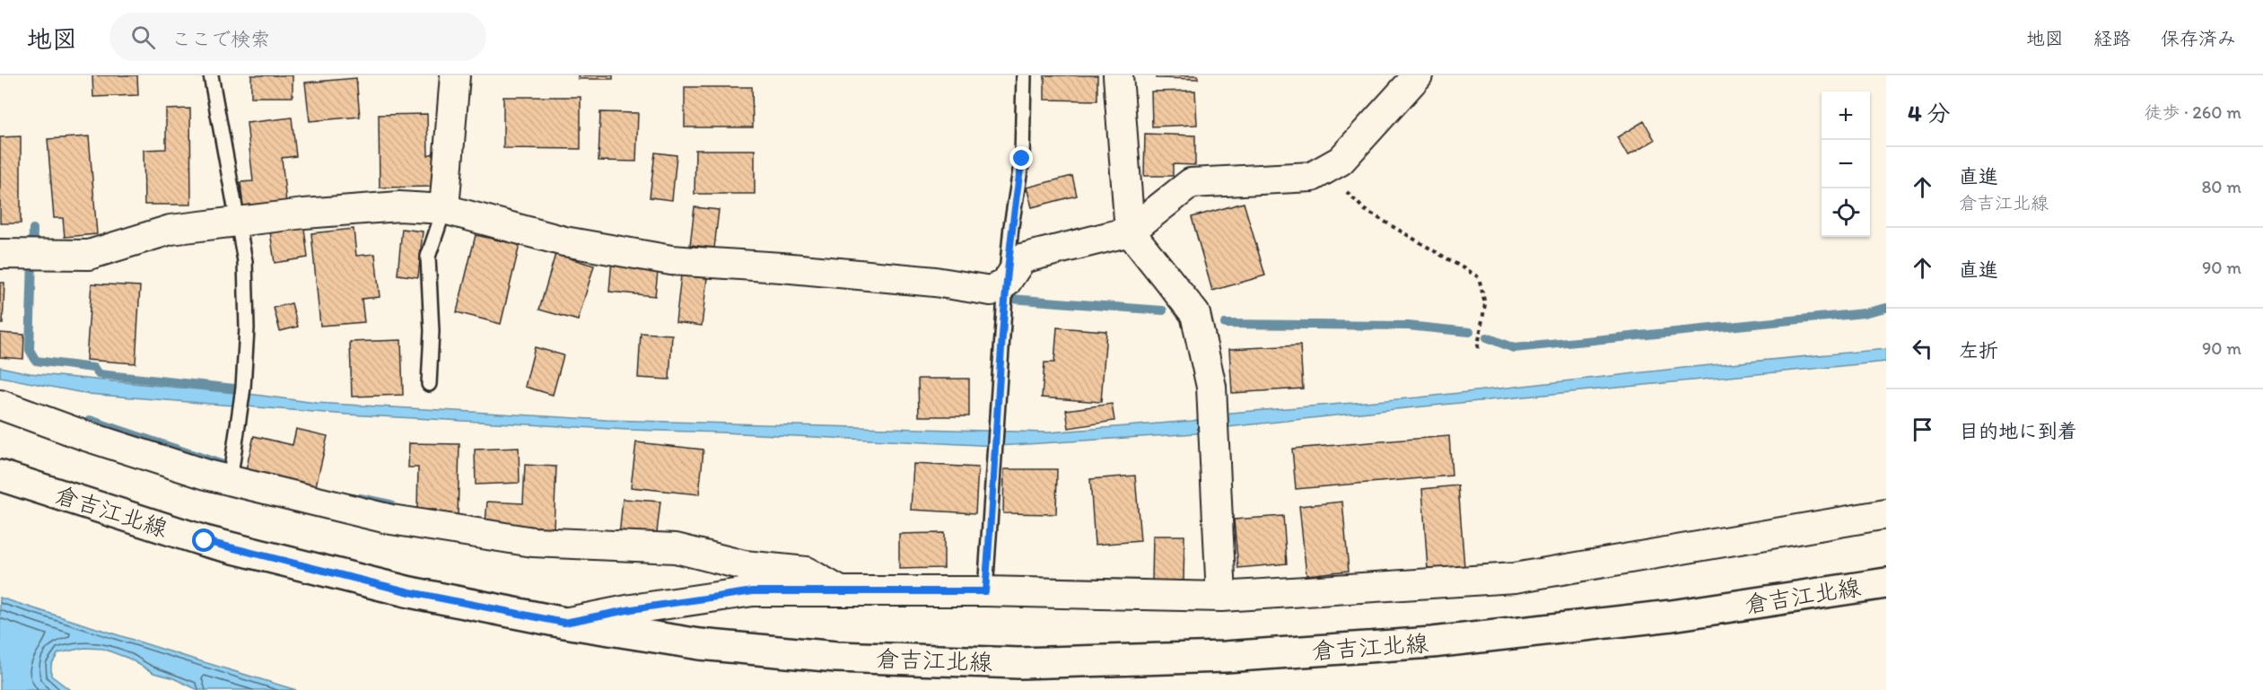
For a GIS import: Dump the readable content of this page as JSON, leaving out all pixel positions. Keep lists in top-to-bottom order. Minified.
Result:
{"streets":{"main road":["倉吉江北線"]},"page":{"header":"地図","search":"ここで検索","nav":["地図","経路","保存済み"],"heading":["4 分","徒歩 · 260 m"],"map_buttons":["+","−"],"list":[["直進","倉吉江北線","80 m"],["直進","90 m"],["左折","90 m"],"目的地に到着"]}}
